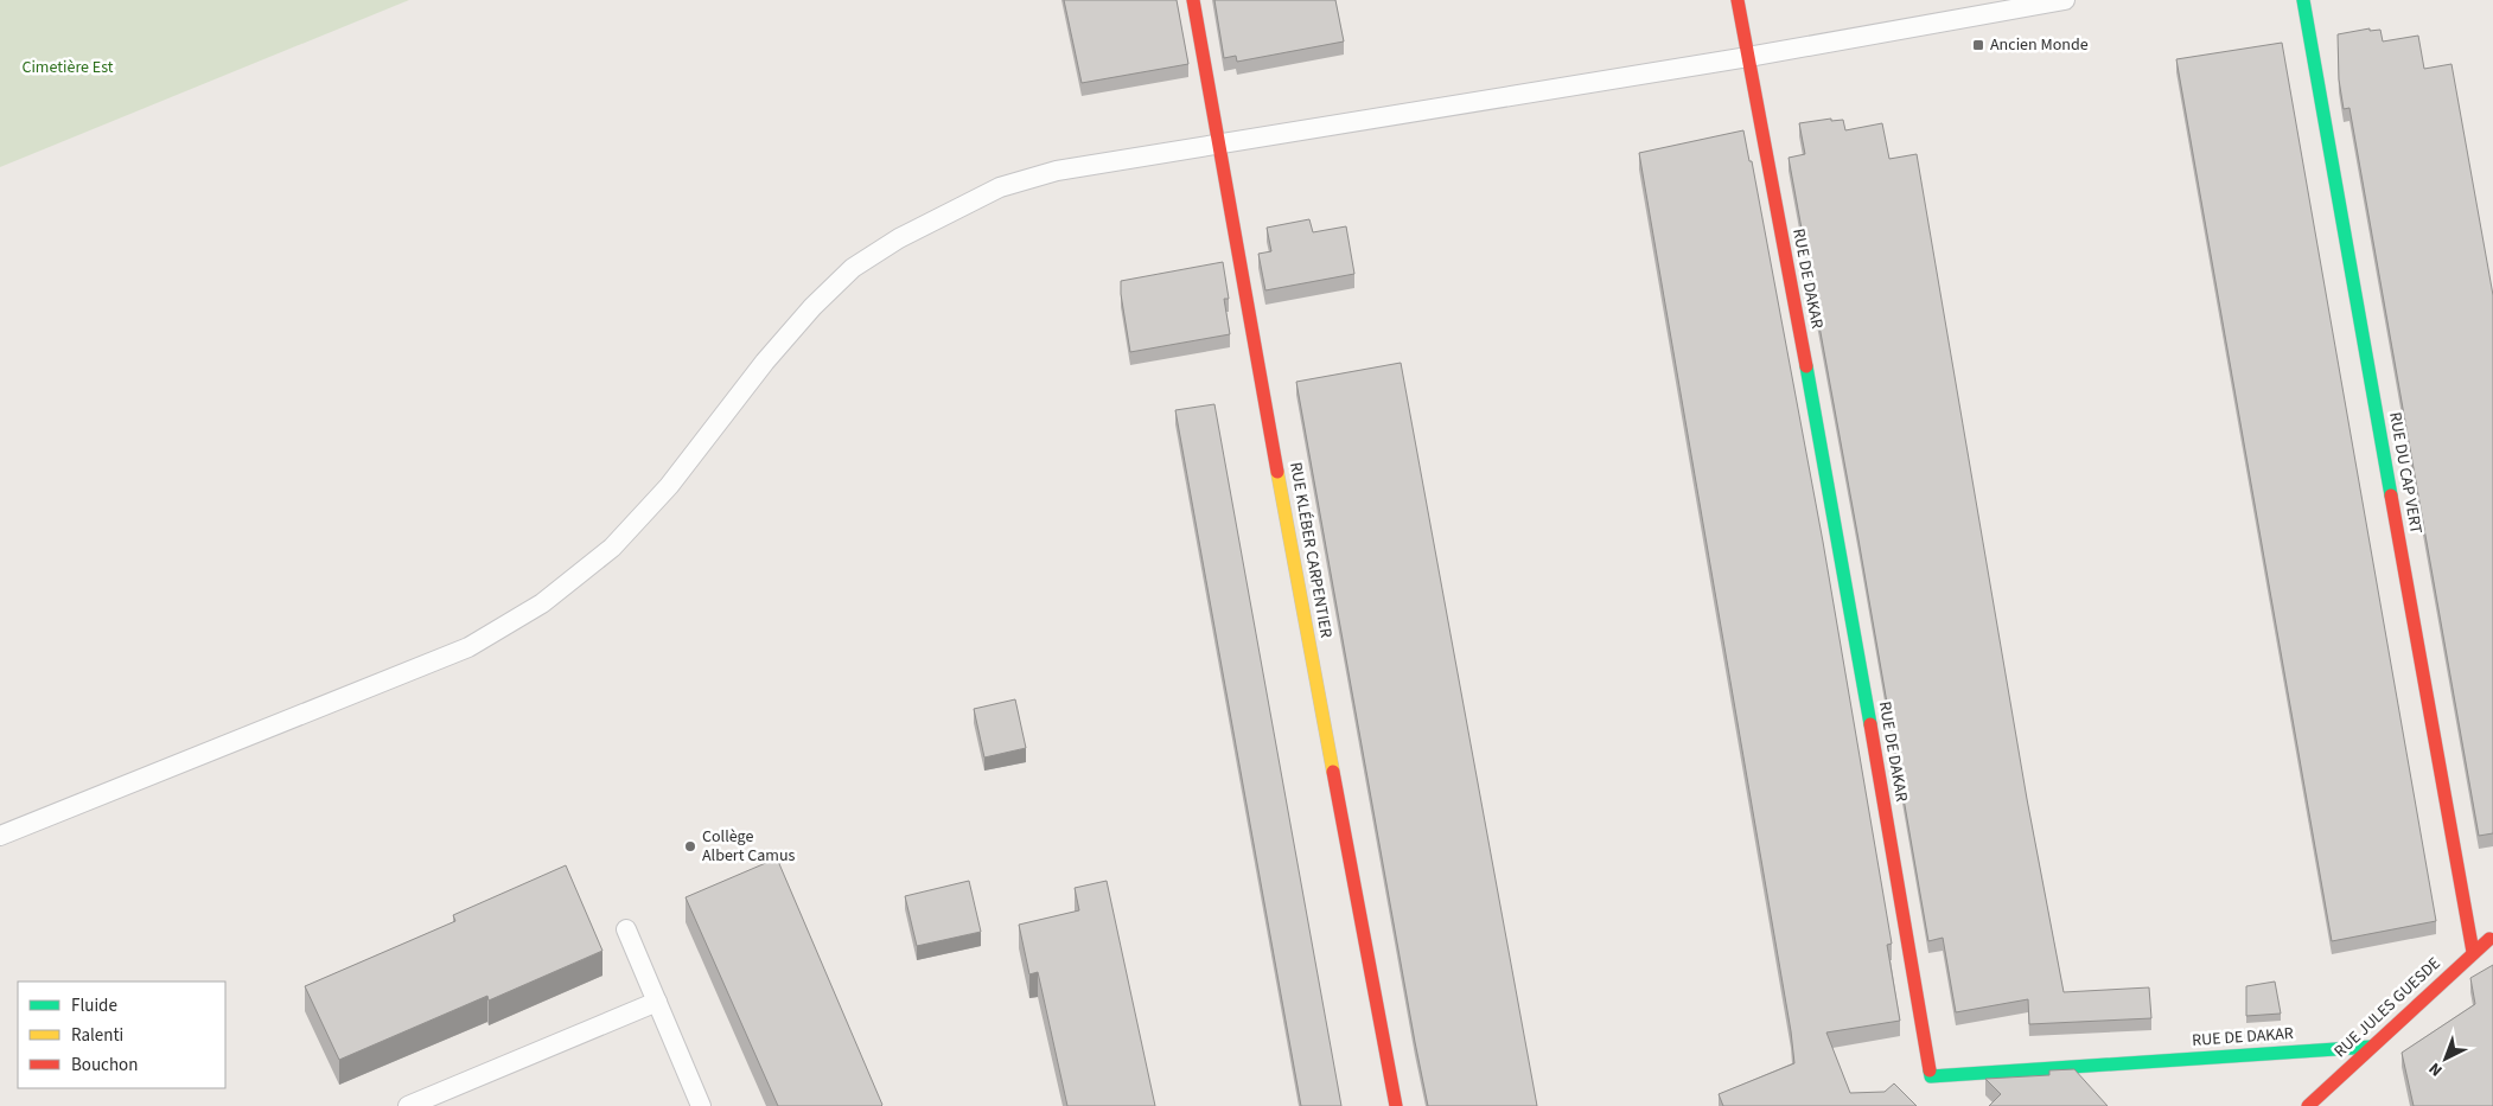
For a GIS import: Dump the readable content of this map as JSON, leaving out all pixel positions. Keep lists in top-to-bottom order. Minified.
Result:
{"streets":{"street":["RUE DE DAKAR","RUE DU CAP VERT","RUE KLÉBER CARPENTIER","RUE JULES GUESDE"]},"crossings":[["RUE DE DAKAR","RUE JULES GUESDE"],["RUE DU CAP VERT","RUE JULES GUESDE"]],"parks":["Cimetière Est"],"places":{"transit":["Ancien Monde"],"other":["Collège Albert Camus"]},"legend":["Fluide","Ralenti","Bouchon"],"north":"bottom left"}
